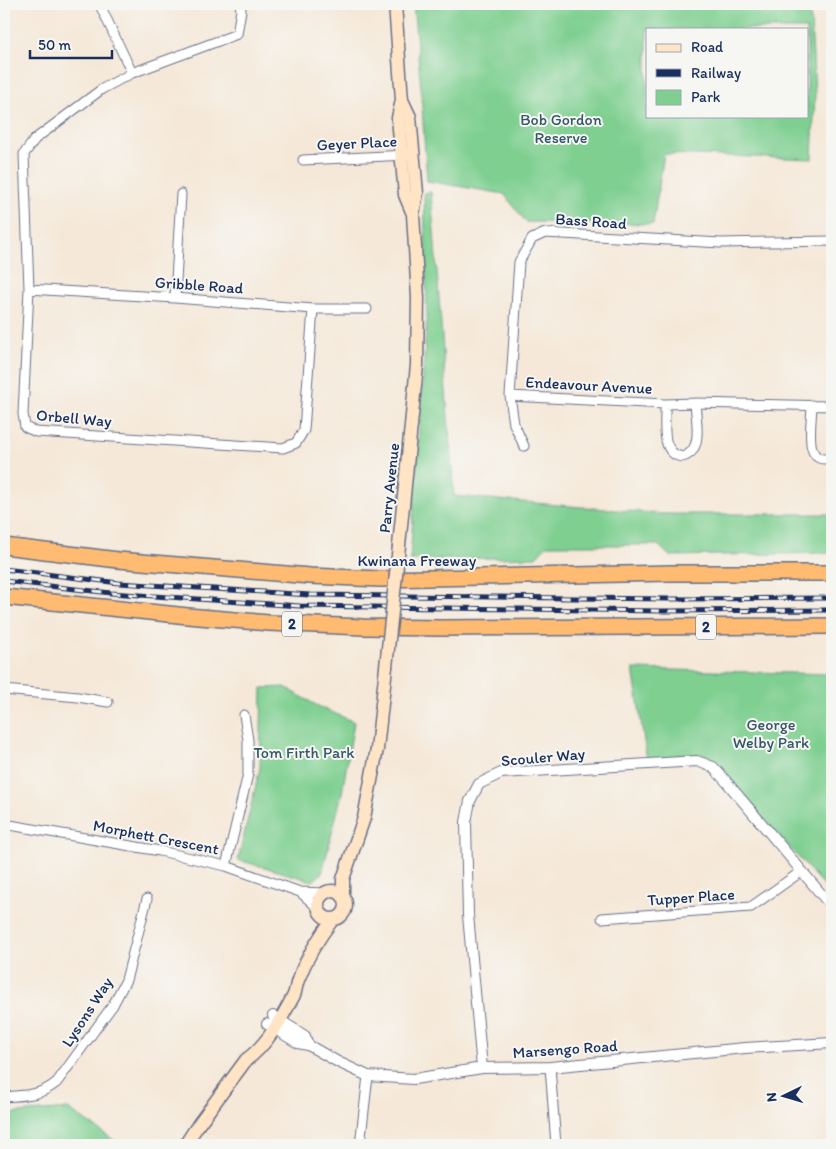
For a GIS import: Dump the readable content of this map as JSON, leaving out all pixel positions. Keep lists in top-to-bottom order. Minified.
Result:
{"streets":{"highway":["Kwinana Freeway","2"],"main road":["Parry Avenue"],"street":["Geyer Place","Bass Road","Gribble Road","Endeavour Avenue","Orbell Way","Scouler Way","Morphett Crescent","Tupper Place","Lysons Way","Marsengo Road"]},"crossings":[["Geyer Place","Parry Avenue"],["Bass Road","Endeavour Avenue"],["Gribble Road","Orbell Way"],["Parry Avenue","Morphett Crescent"],["Parry Avenue","Marsengo Road"],["Scouler Way","Tupper Place"],["Scouler Way","Marsengo Road"]],"parks":["Bob Gordon Reserve","George Welby Park","Tom Firth Park"],"legend":["Road","Railway","Park"],"scale_bar":"50 m","north":"left"}
